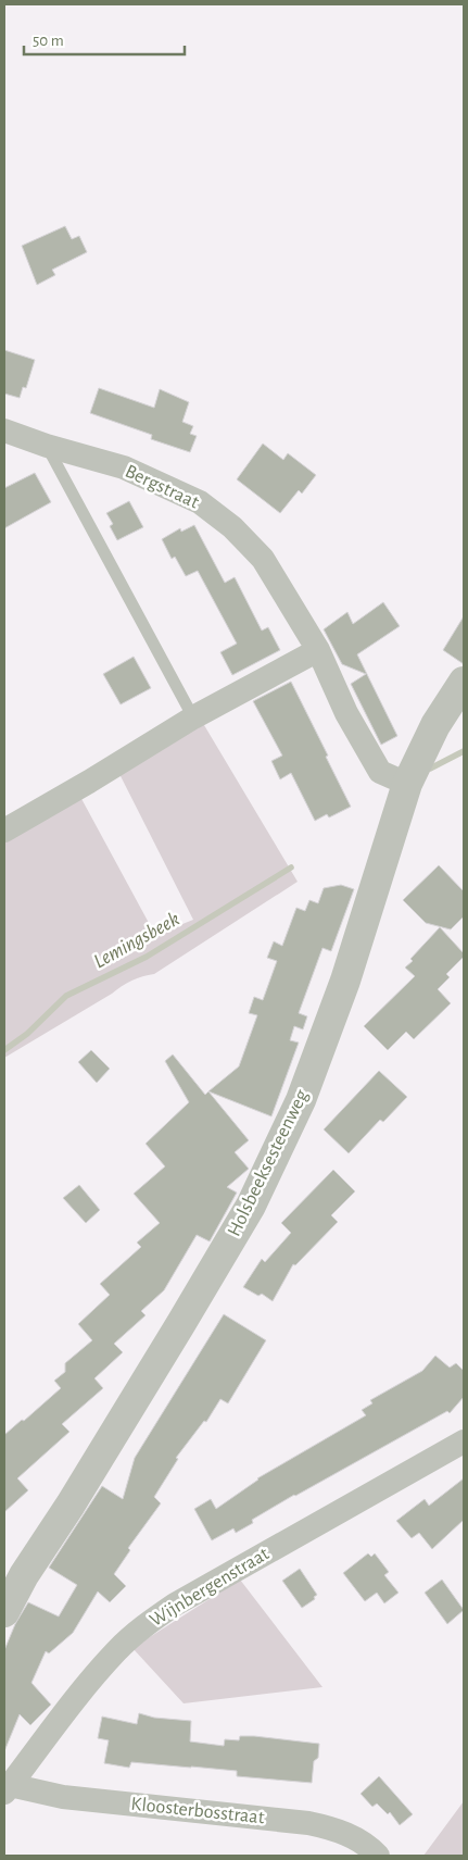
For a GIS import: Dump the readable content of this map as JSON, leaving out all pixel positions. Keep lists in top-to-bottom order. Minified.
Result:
{"streets":{"street":["Bergstraat","Holsbeeksesteenweg","Wijnbergenstraat","Kloosterbosstraat"]},"crossings":[["Bergstraat","Holsbeeksesteenweg"],["Wijnbergenstraat","Kloosterbosstraat"]],"water":["Lemingsbeek"],"scale_bar":"50 m"}
